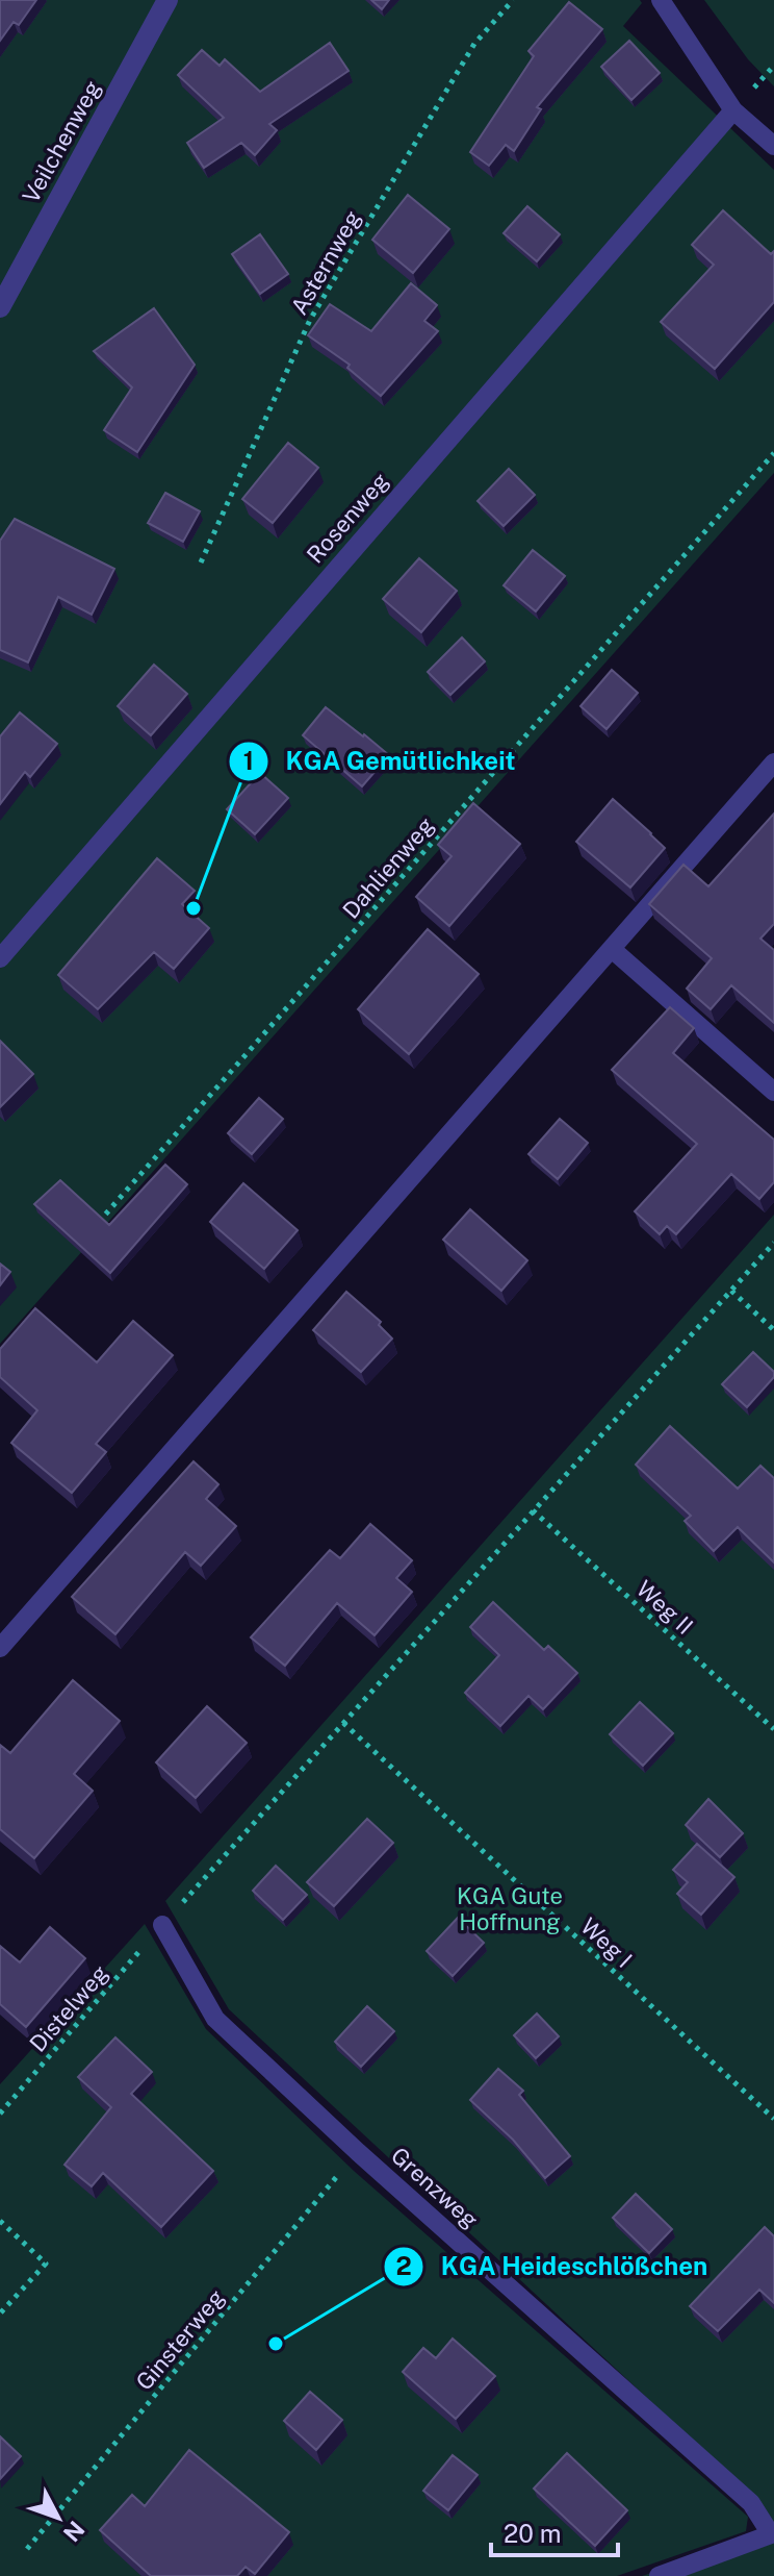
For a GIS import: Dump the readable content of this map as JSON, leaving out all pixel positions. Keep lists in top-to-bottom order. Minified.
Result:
{"streets":{"street":["Veilchenweg"],"lane":["Rosenweg","Grenzweg"],"path":["Asternweg","Dahlienweg","Weg II","Weg I","Distelweg","Ginsterweg"]},"crossings":[["Weg II","Distelweg"],["Weg I","Distelweg"],["Distelweg","Grenzweg"],["Grenzweg","Ginsterweg"]],"parks":["KGA Gute Hoffnung"],"places":["KGA Gemütlichkeit","KGA Heideschlößchen"],"scale_bar":"20 m","north":"bottom right"}
